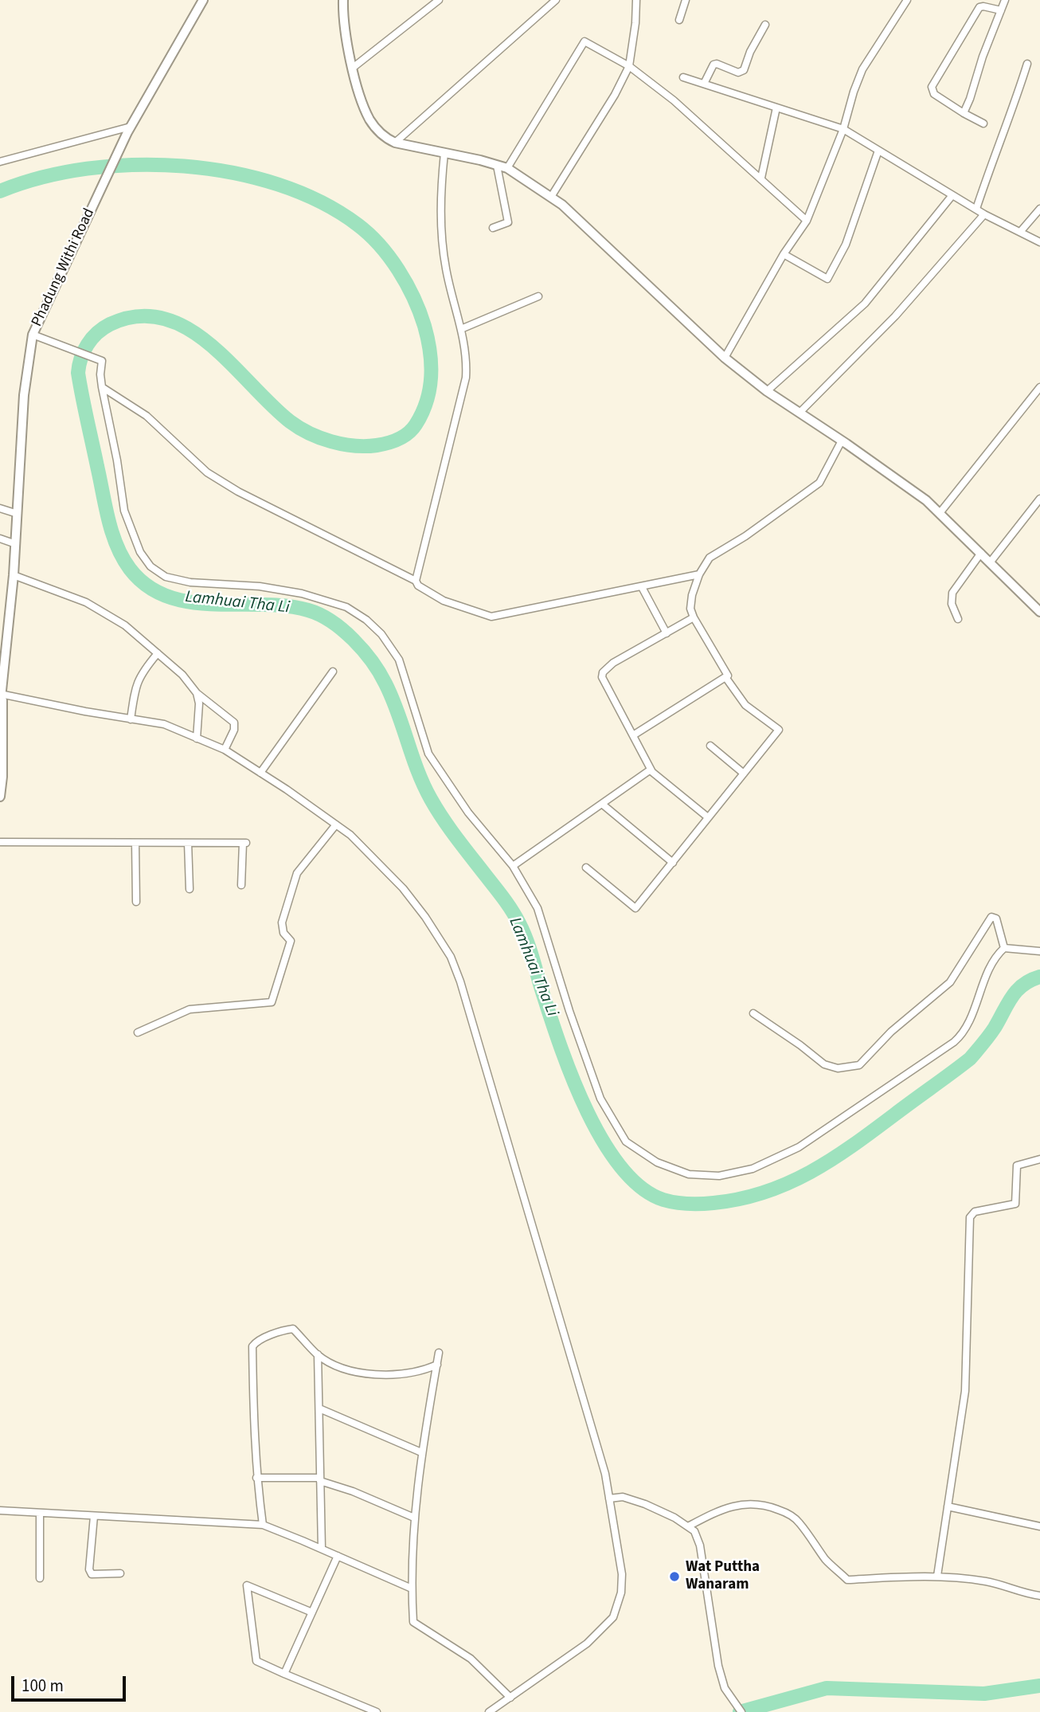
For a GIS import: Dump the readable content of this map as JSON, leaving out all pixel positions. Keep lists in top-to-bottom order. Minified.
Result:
{"streets":{"street":["Phadung Withi Road"]},"water":["Lamhuai Tha Li"],"places":["Wat Puttha Wanaram"],"scale_bar":"100 m"}
